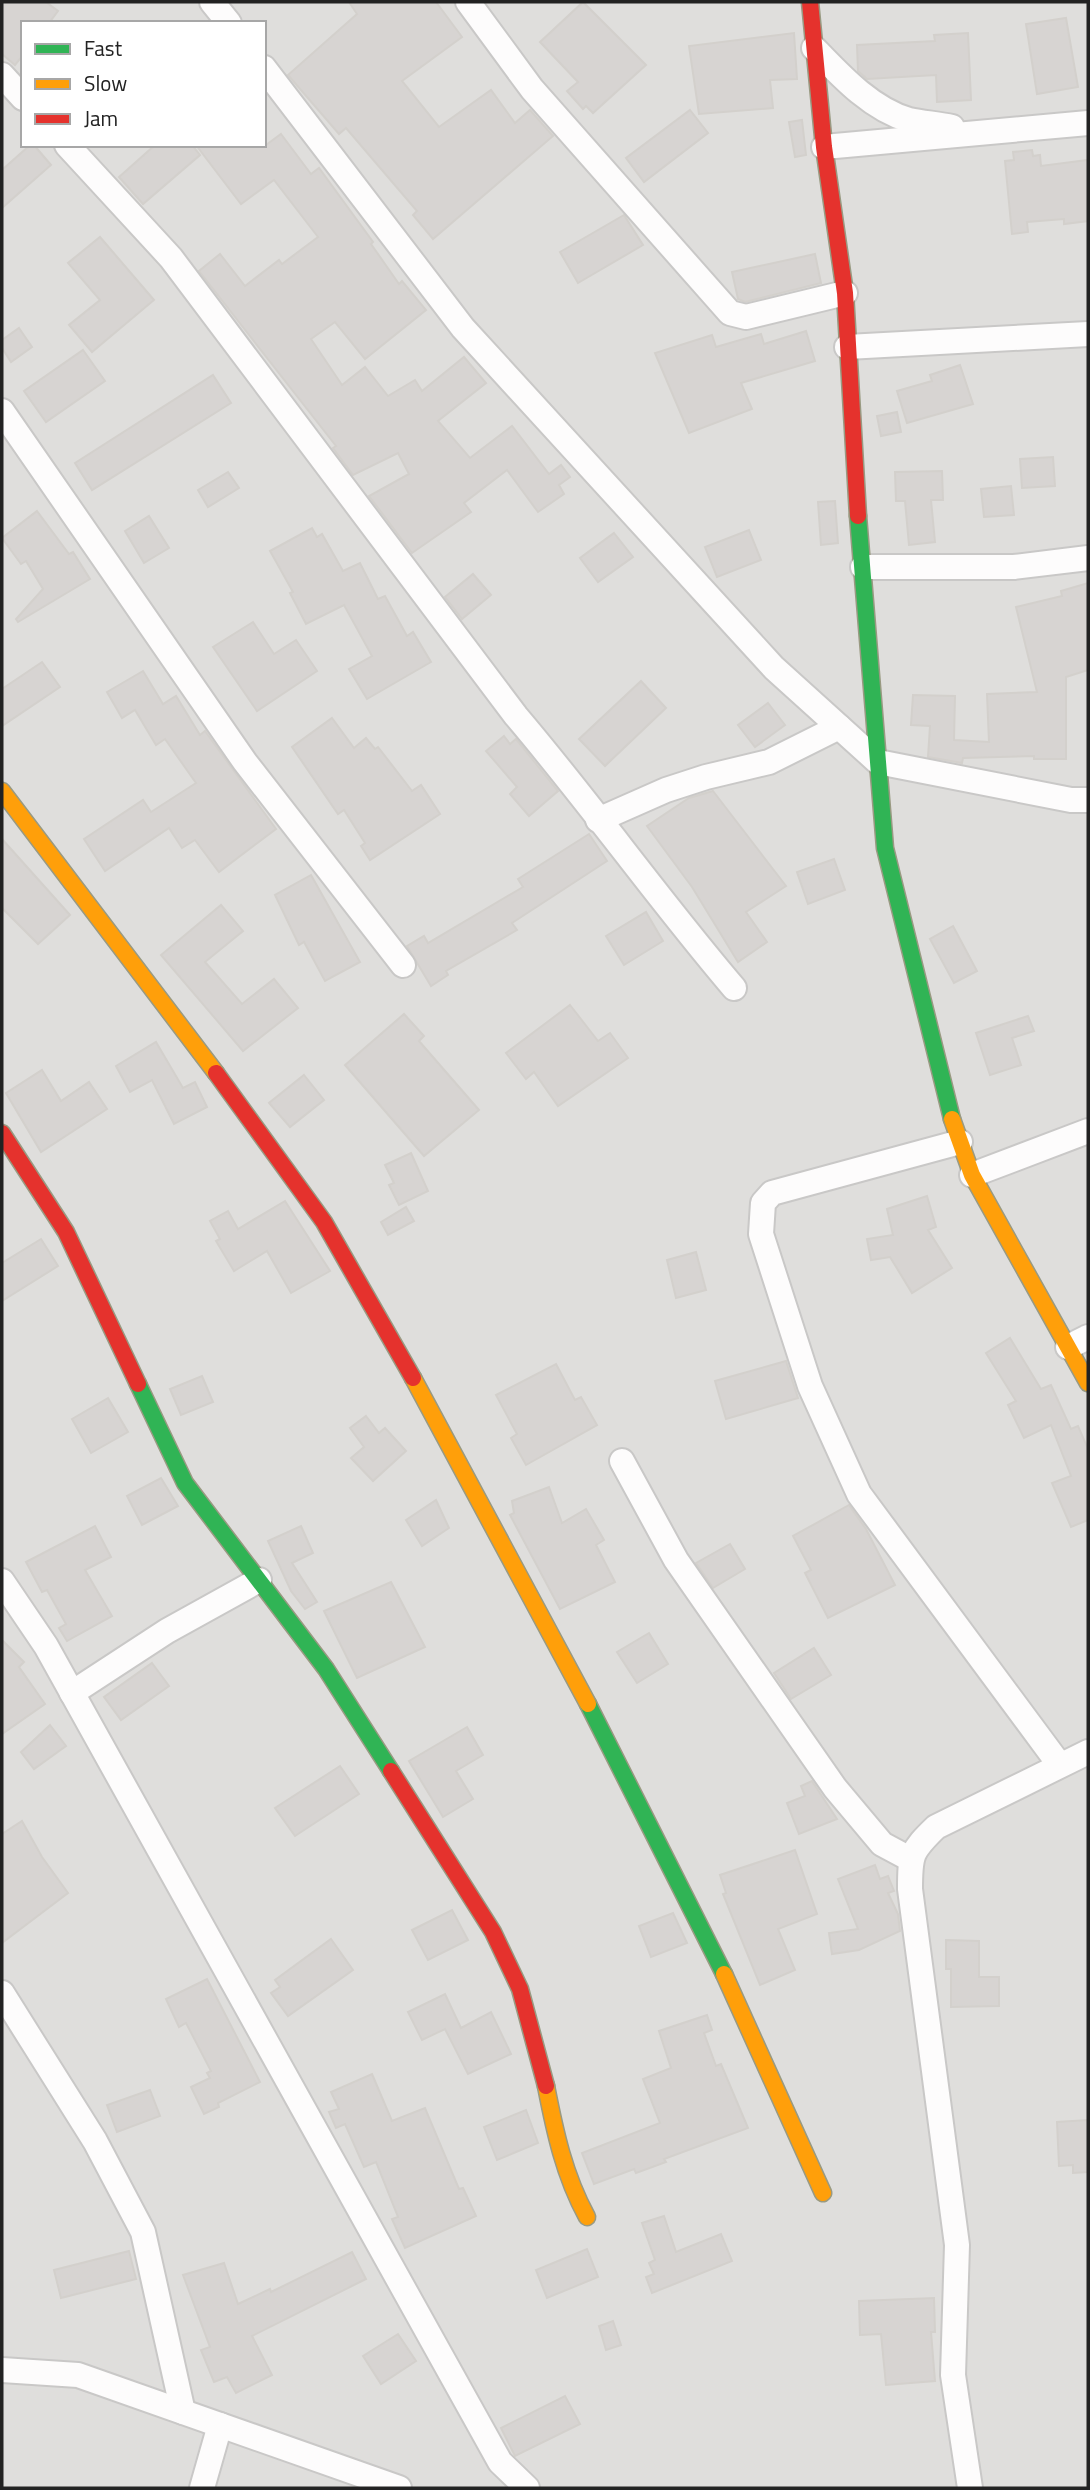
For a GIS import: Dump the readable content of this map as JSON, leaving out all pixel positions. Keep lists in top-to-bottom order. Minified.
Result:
{"legend":["Fast","Slow","Jam"]}
